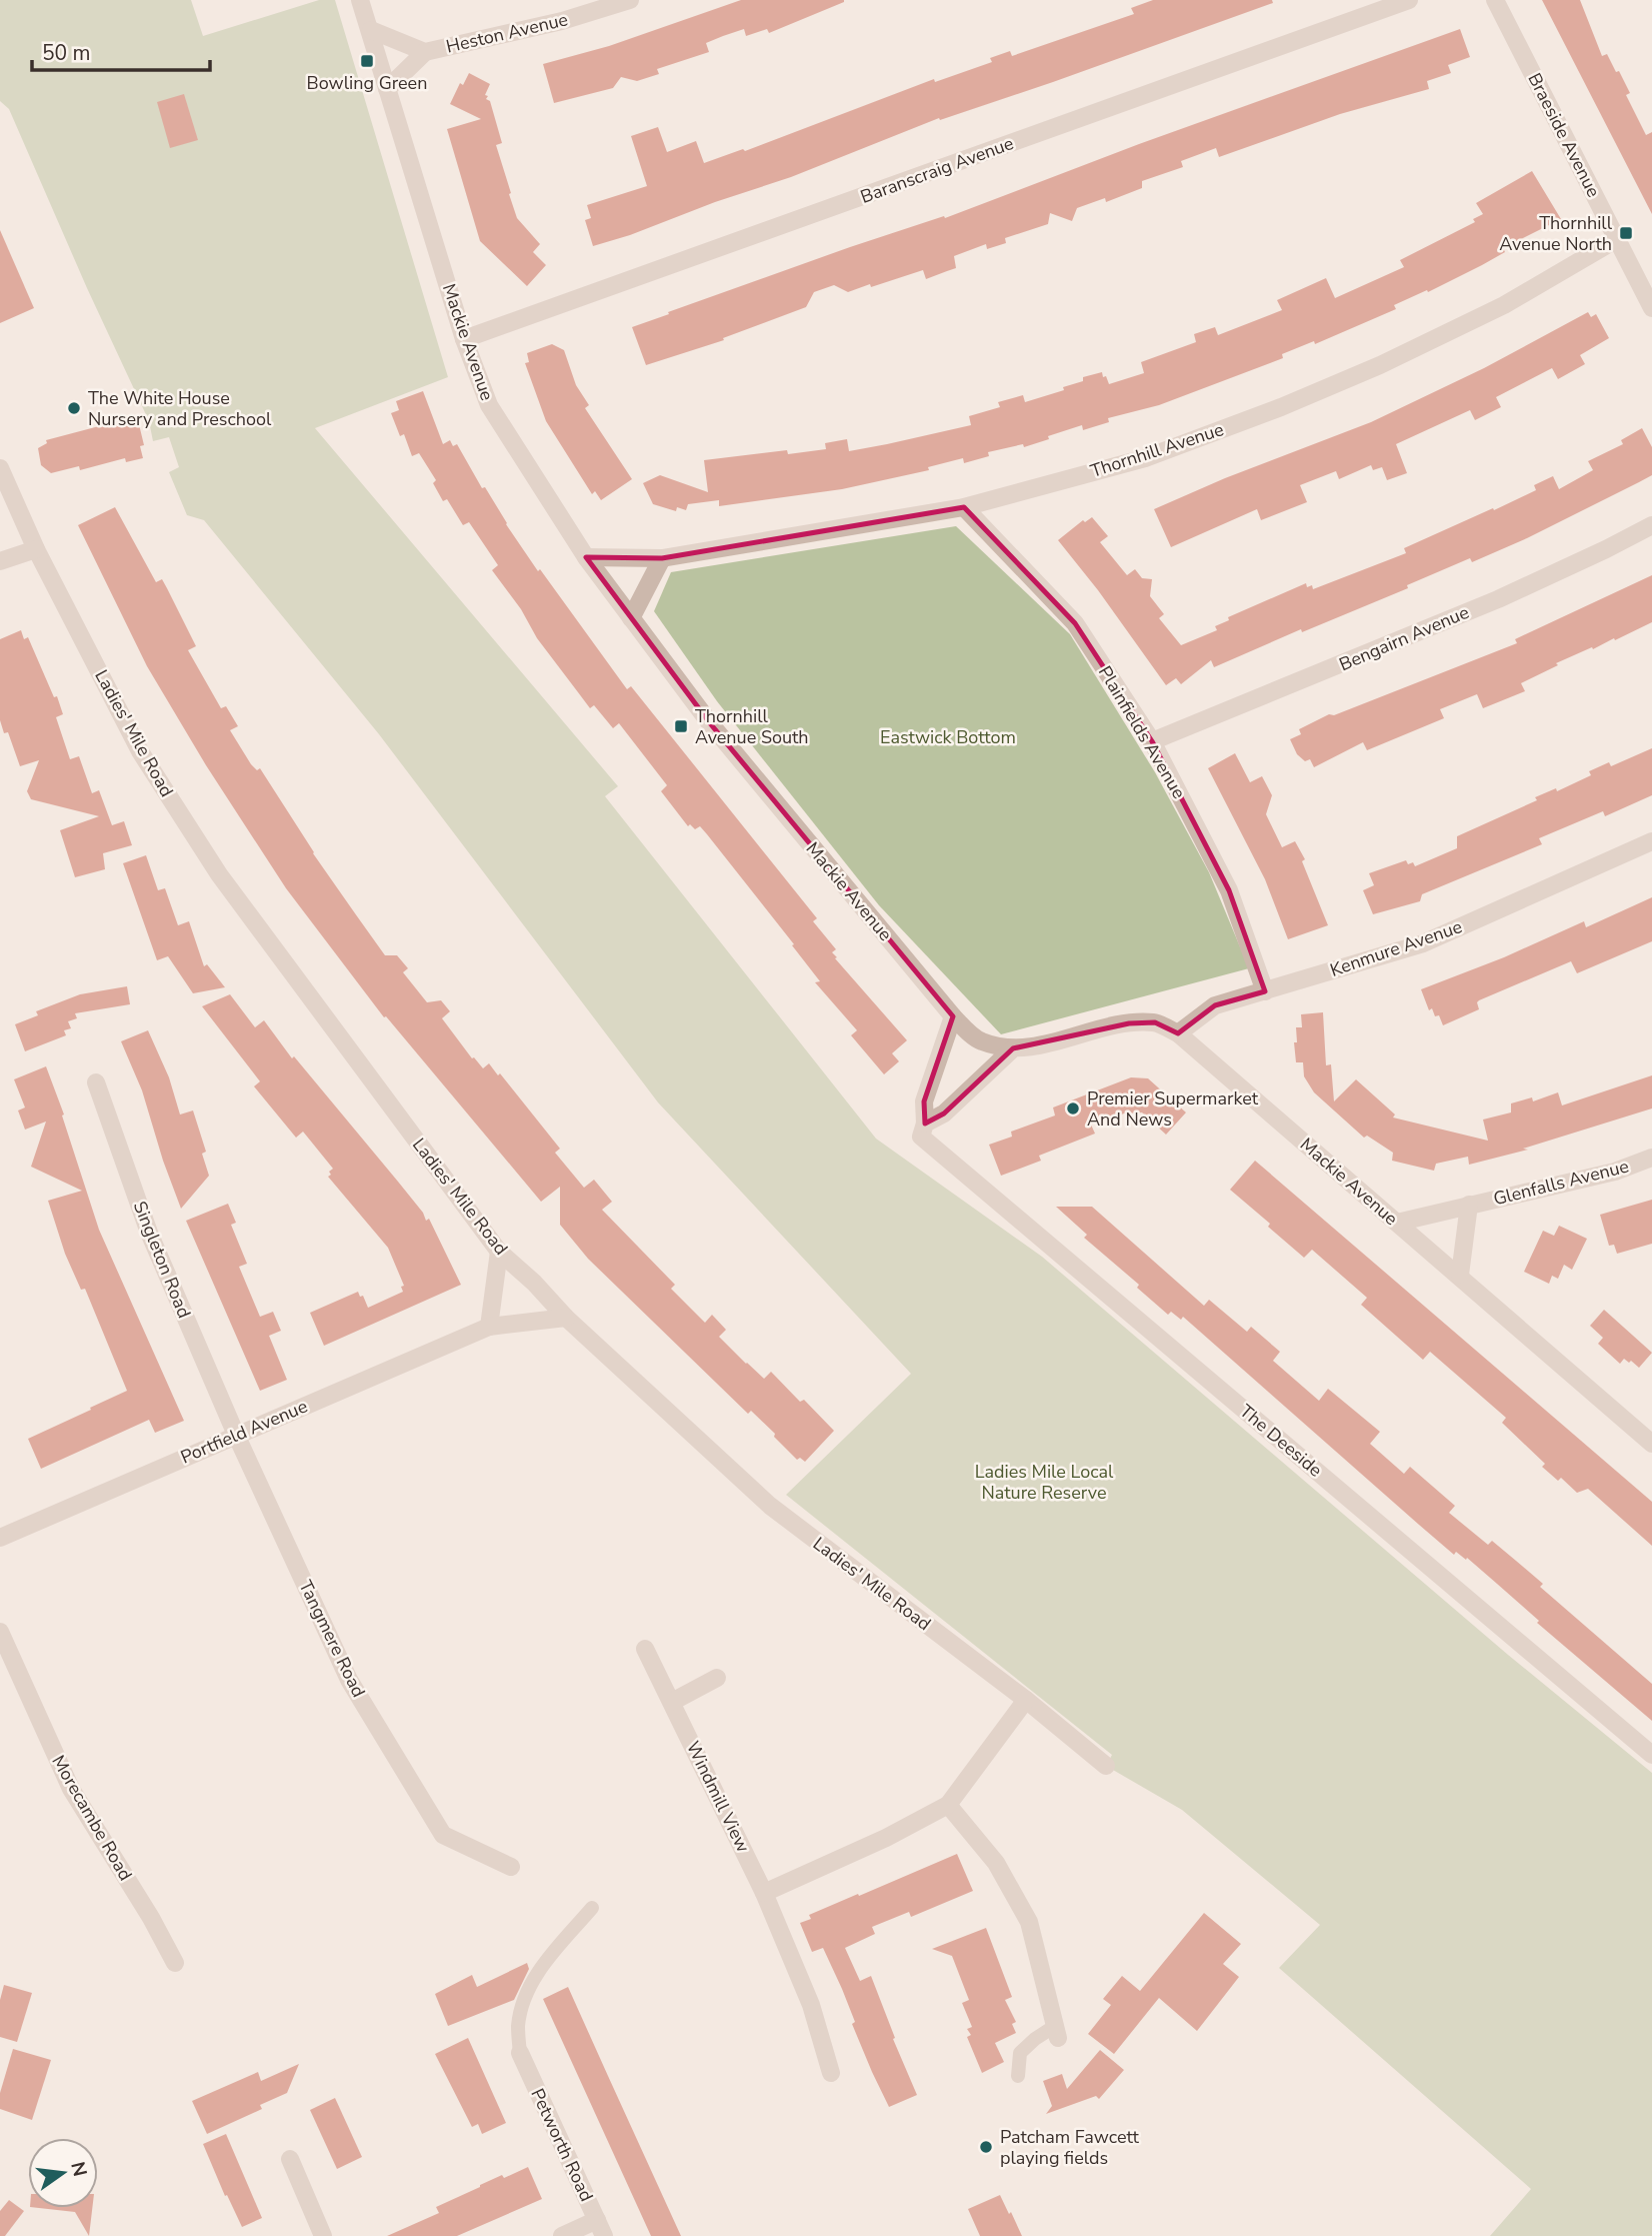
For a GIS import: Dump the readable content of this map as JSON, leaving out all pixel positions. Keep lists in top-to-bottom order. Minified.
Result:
{"streets":{"street":["Heston Avenue","Braeside Avenue","Baranscraig Avenue","Mackie Avenue","Thornhill Avenue","Bengairn Avenue","Plainfields Avenue","Ladies' Mile Road","Kenmure Avenue","Glenfalls Avenue","Singleton Road","Portfield Avenue","The Deeside","Tangmere Road","Windmill View","Morecambe Road","Petworth Road"]},"crossings":[["Heston Avenue","Mackie Avenue"],["Braeside Avenue","Thornhill Avenue"],["Baranscraig Avenue","Mackie Avenue"],["Mackie Avenue","Thornhill Avenue"],["Mackie Avenue","Kenmure Avenue"],["Mackie Avenue","Glenfalls Avenue"],["Mackie Avenue","The Deeside"],["Thornhill Avenue","Plainfields Avenue"],["Bengairn Avenue","Plainfields Avenue"],["Plainfields Avenue","Kenmure Avenue"],["Ladies' Mile Road","Portfield Avenue"],["Singleton Road","Portfield Avenue"],["Singleton Road","Tangmere Road"],["Portfield Avenue","Tangmere Road"]],"parks":["Eastwick Bottom","Ladies Mile Local Nature Reserve"],"places":{"transit":["Bowling Green","Thornhill Avenue North","Thornhill Avenue South"],"other":["The White House Nursery and Preschool","Premier Supermarket And News","Patcham Fawcett playing fields"]},"scale_bar":"50 m","north":"right"}
